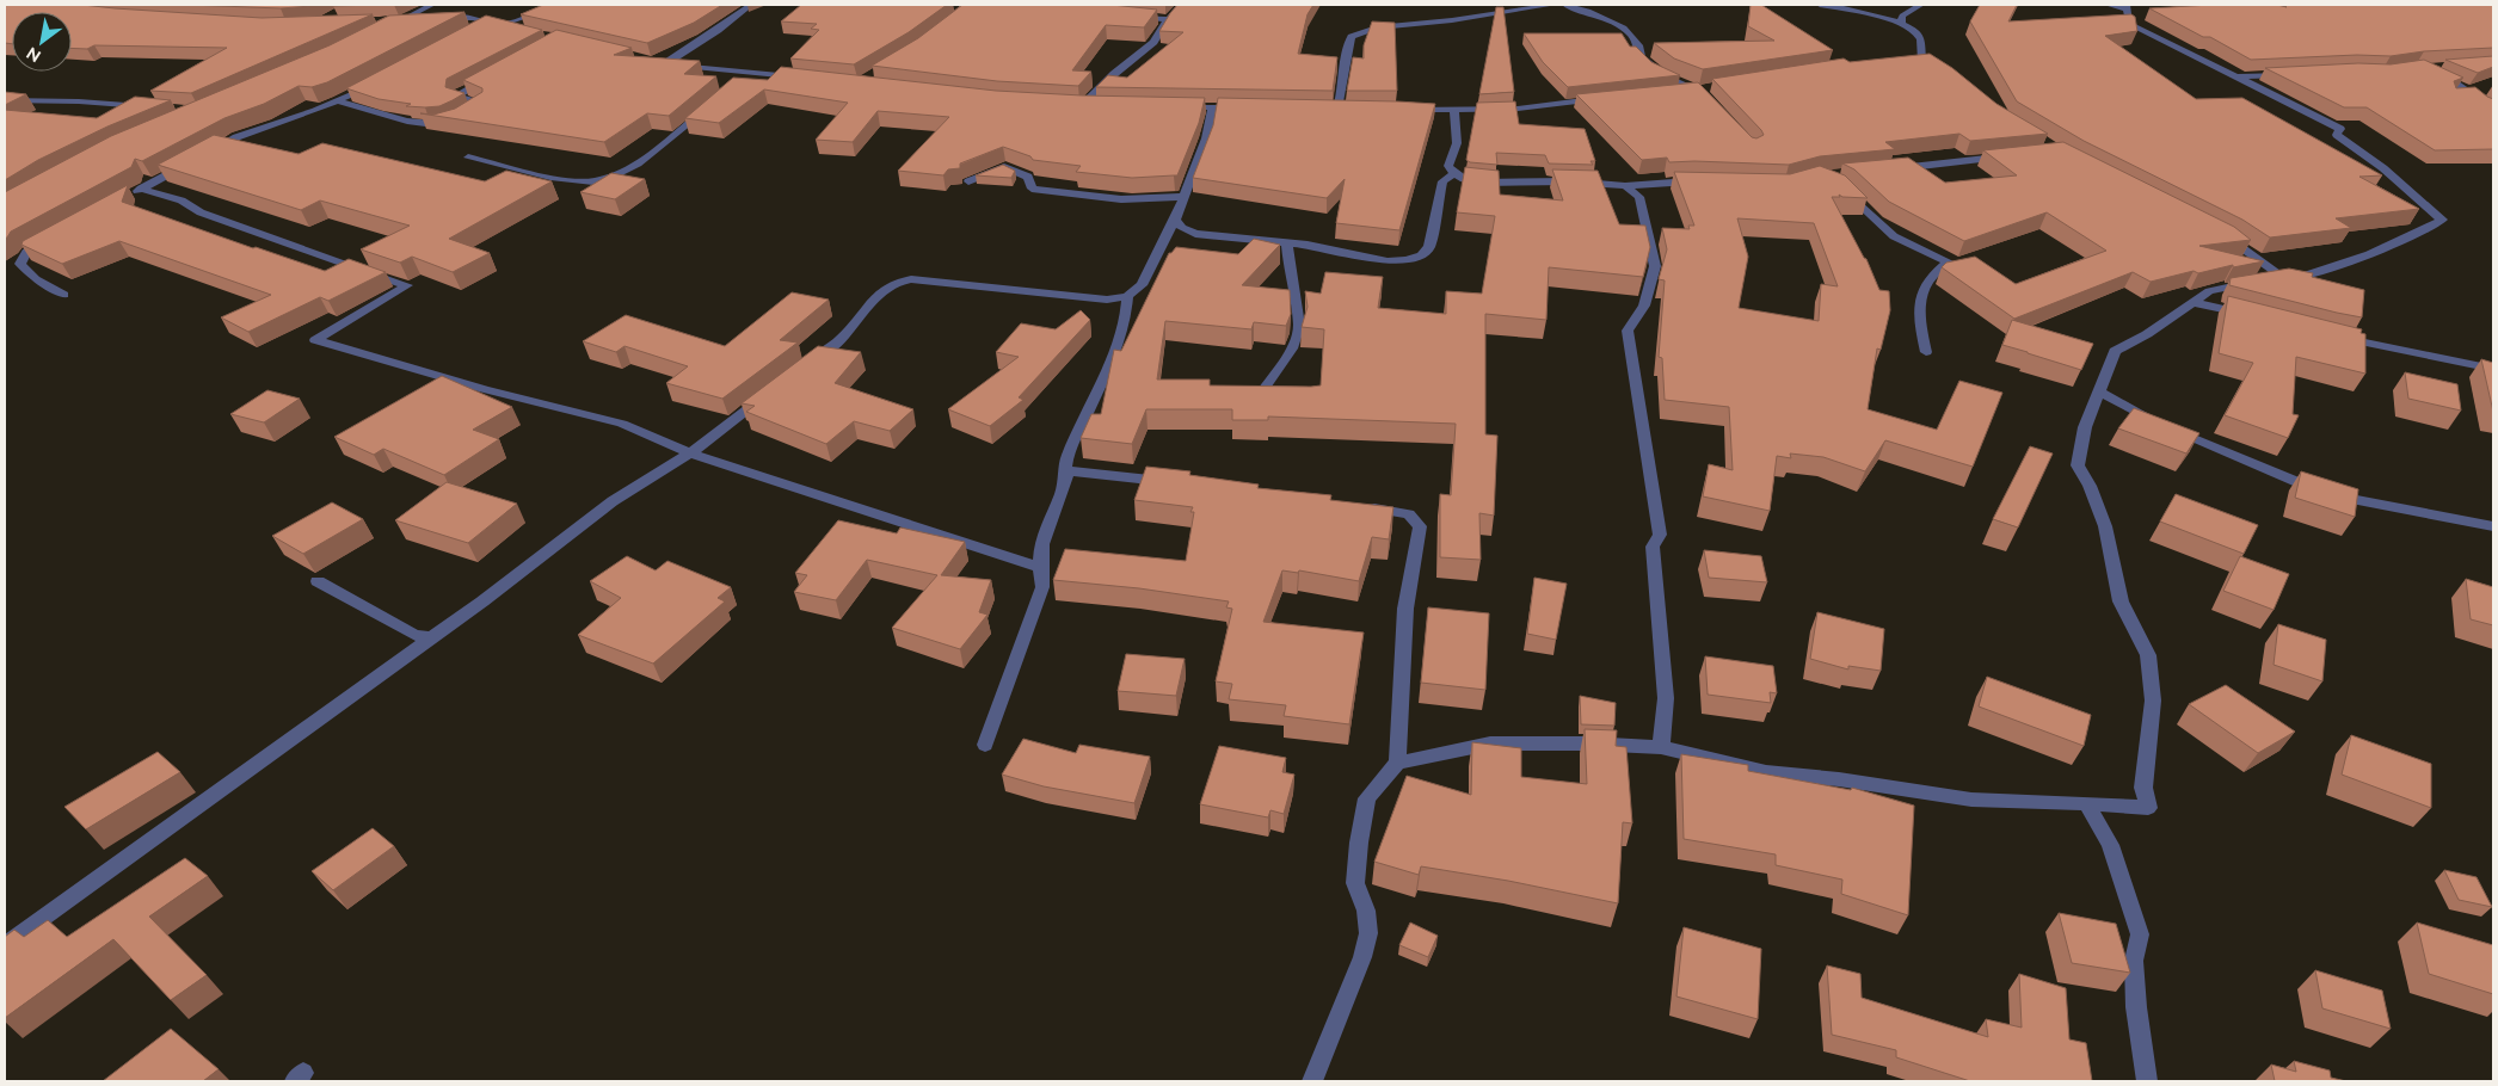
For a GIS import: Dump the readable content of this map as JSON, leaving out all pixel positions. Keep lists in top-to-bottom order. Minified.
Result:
{"north":"bottom left"}
